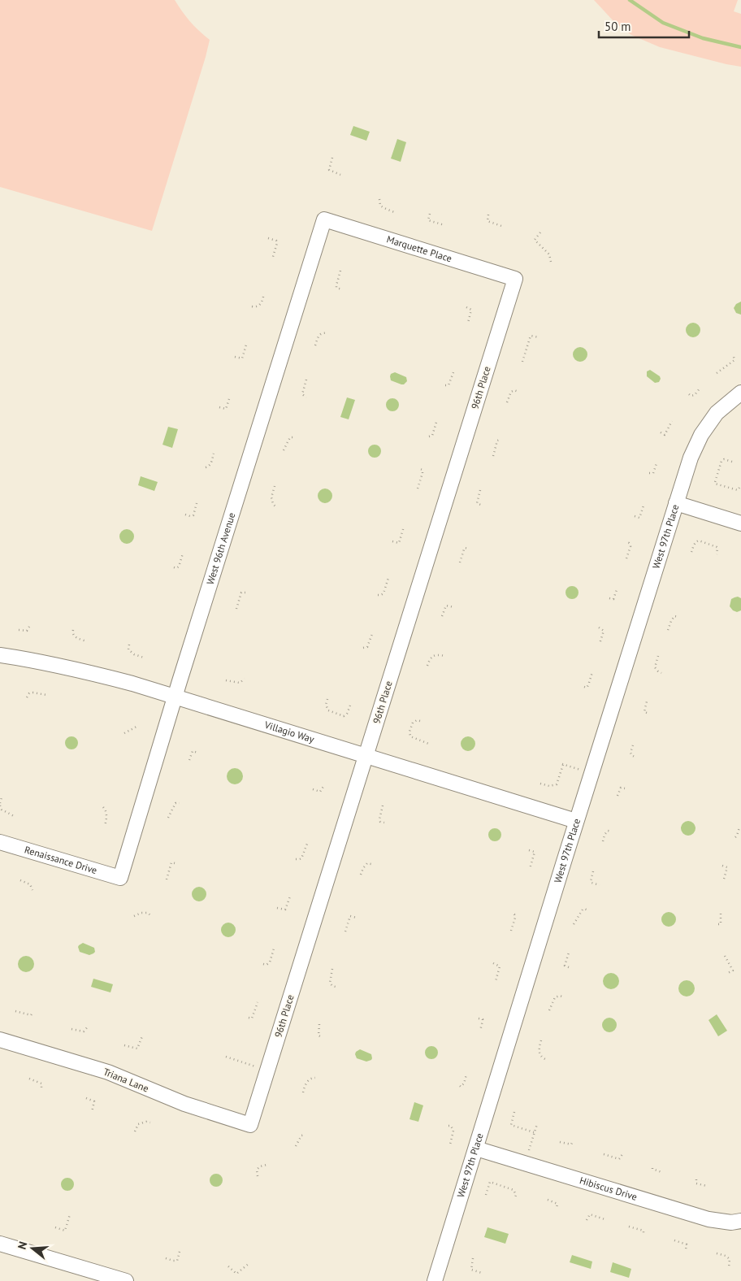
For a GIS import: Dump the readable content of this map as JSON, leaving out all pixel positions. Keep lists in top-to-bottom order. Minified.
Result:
{"streets":{"street":["Marquette Place","96th Place","West 97th Place","West 96th Avenue","Villagio Way","Renaissance Drive","Triana Lane","Hibiscus Drive"]},"crossings":[["Marquette Place","96th Place"],["Marquette Place","West 96th Avenue"],["96th Place","Villagio Way"],["96th Place","Triana Lane"],["West 97th Place","Villagio Way"],["West 97th Place","Hibiscus Drive"],["West 96th Avenue","Villagio Way"],["West 96th Avenue","Renaissance Drive"]],"scale_bar":"50 m","north":"left"}
